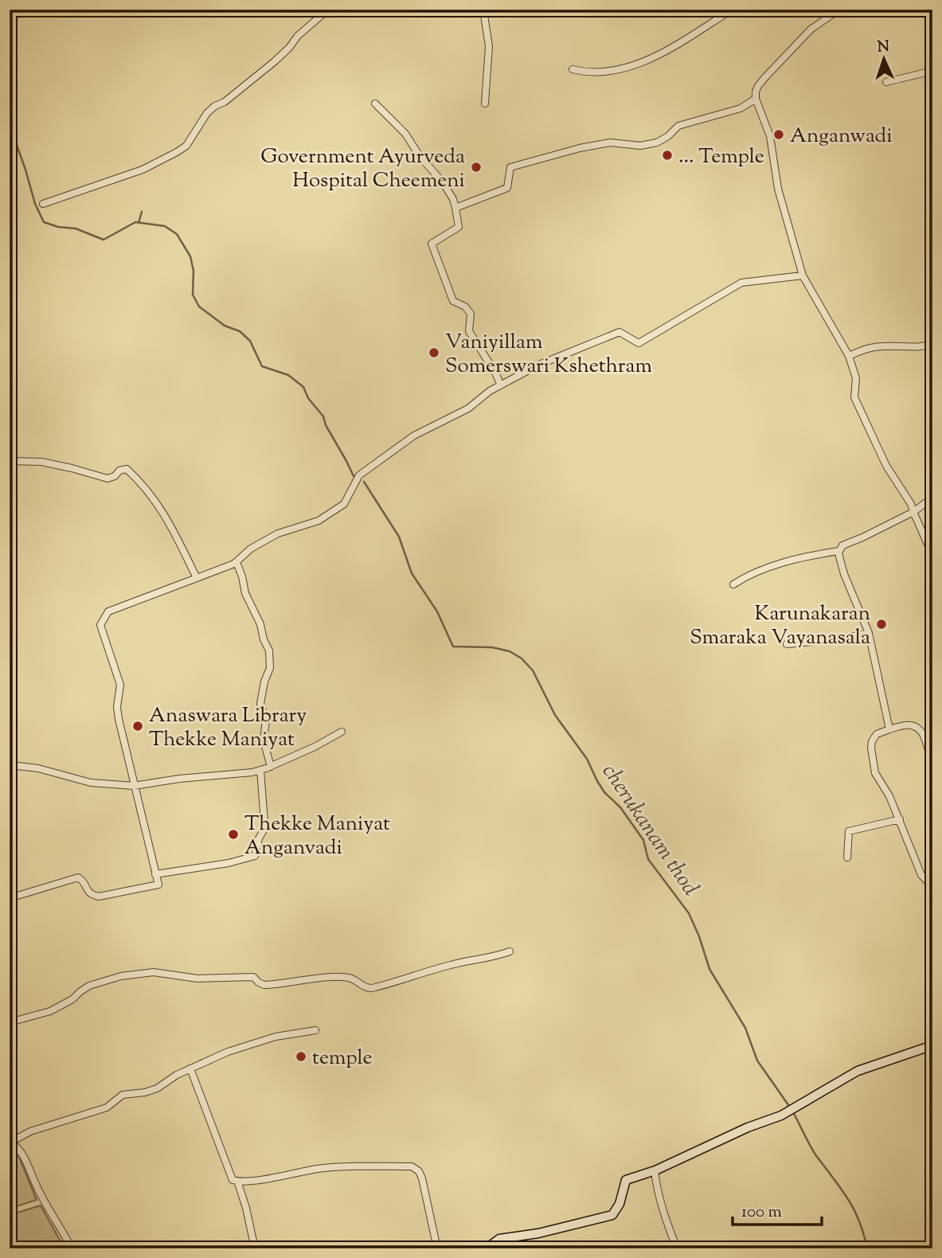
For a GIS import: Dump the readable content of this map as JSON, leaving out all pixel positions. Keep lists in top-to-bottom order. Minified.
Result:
{"water":["cherukanam thod"],"places":["Anganwadi","... Temple","Government Ayurveda Hospital Cheemeni","Vaniyillam Somerswari Kshethram","Karunakaran Smaraka Vayanasala","Anaswara Library Thekke Maniyat","Thekke Maniyat Anganvadi","temple"],"scale_bar":"100 m","north":"top"}
